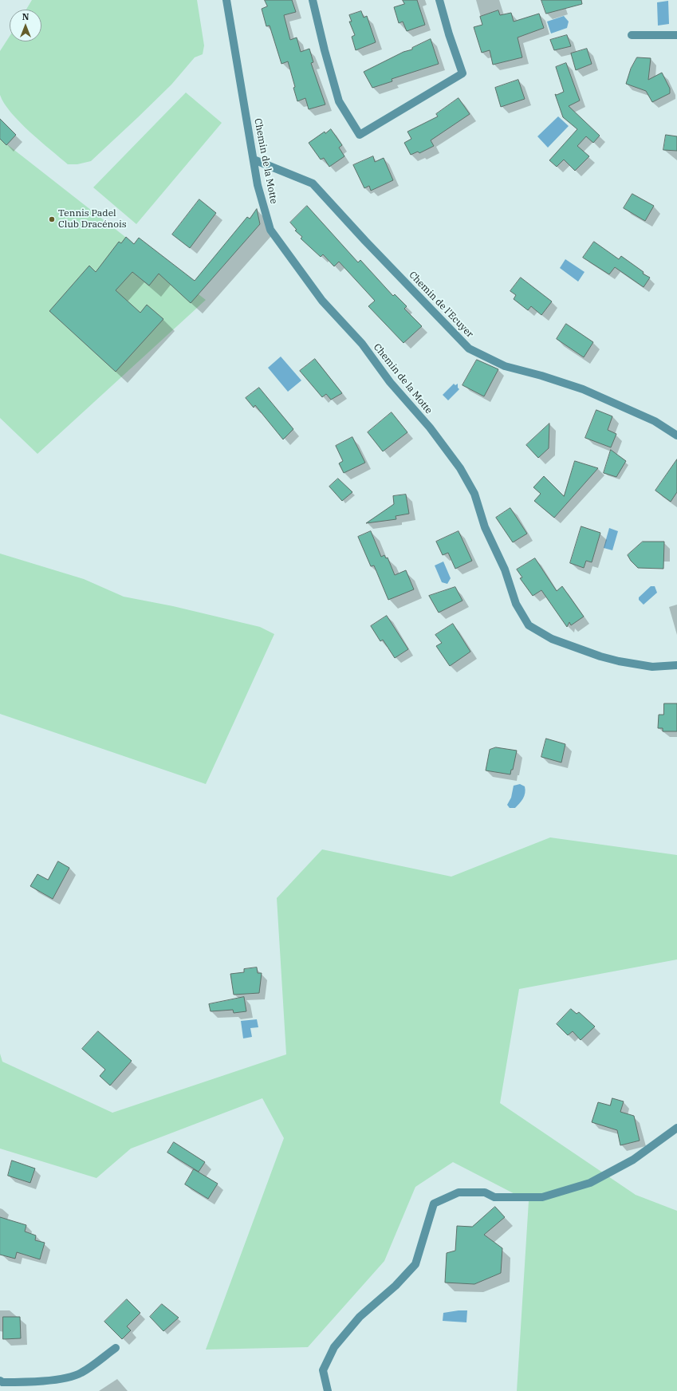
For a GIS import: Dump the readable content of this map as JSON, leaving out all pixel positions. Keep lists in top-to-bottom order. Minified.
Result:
{"streets":{"street":["Chemin de la Motte","Chemin de l'Ecuyer"]},"crossings":[["Chemin de la Motte","Chemin de l'Ecuyer"]],"places":["Tennis Padel Club Dracénois"],"north":"top"}
